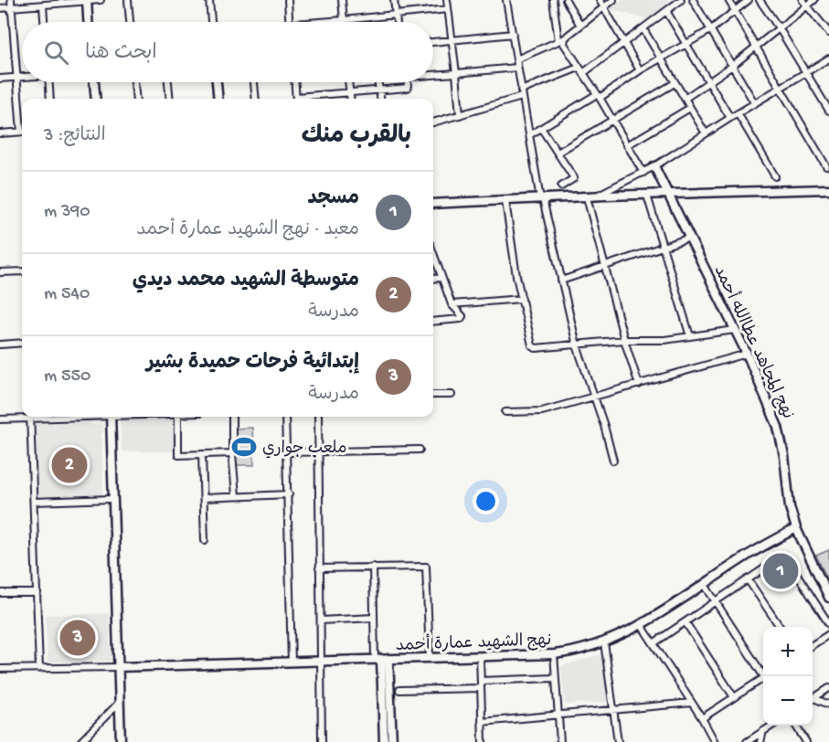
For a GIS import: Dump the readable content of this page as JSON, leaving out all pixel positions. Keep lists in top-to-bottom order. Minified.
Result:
{"streets":{"street":["نهج المجاهد عطاالله أحمد","نهج الشهيد عمارة أحمد"]},"crossings":[["نهج المجاهد عطاالله أحمد","نهج الشهيد عمارة أحمد"]],"places":{"sports":["ملعب جواري"]},"page":{"search":"ابحث هنا","heading":["بالقرب منك","النتائج: 3"],"list":[{"mark":"1","name":"مسجد","note":"معبد · نهج الشهيد عمارة أحمد","value":"390 m"},{"mark":"2","name":"متوسطة الشهيد محمد ديدي","note":"مدرسة","value":"540 m"},{"mark":"3","name":"إبتدائية فرحات حميدة بشير","note":"مدرسة","value":"550 m"}],"pins":["2","1","3"],"map_buttons":["+","−"]}}
